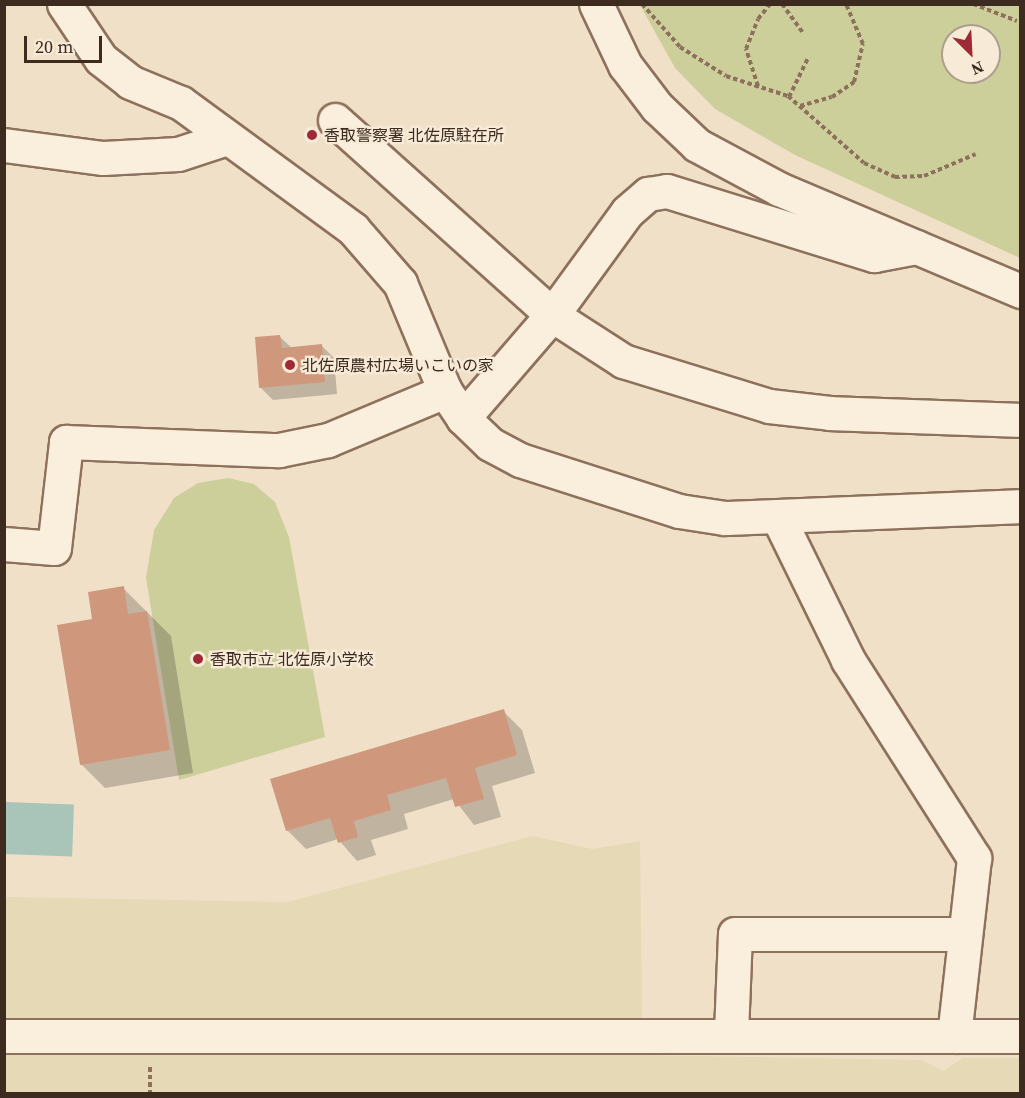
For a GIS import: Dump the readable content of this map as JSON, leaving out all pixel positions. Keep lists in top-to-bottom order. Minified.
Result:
{"places":["香取警察署 北佐原駐在所","北佐原農村広場いこいの家","香取市立 北佐原小学校"],"scale_bar":"20 m","north":"bottom right"}
